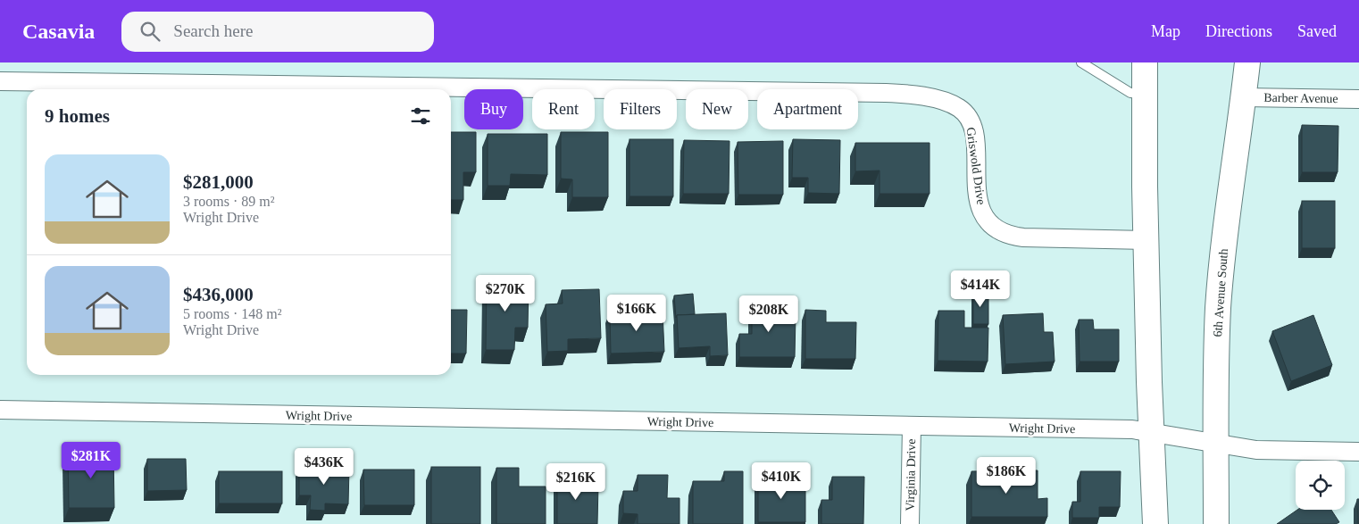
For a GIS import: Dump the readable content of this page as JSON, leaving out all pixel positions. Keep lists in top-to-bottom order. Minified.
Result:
{"streets":{"street":["Barber Avenue","Griswold Drive","6th Avenue South","Wright Drive","Virginia Drive"]},"crossings":[["Barber Avenue","6th Avenue South"],["6th Avenue South","Wright Drive"],["Wright Drive","Virginia Drive"]],"page":{"header":"Casavia","search":"Search here","nav":["Map","Directions","Saved"],"chip":["Buy","Rent","Filters","New","Apartment"],"heading":"9 homes","list":[{"name":"$281,000","note":"3 rooms · 89 m² · Wright Drive"},{"name":"$436,000","note":"5 rooms · 148 m² · Wright Drive"}],"price":["$414K","$270K","$166K","$208K","$281K","$436K","$186K","$410K","$216K"]}}
